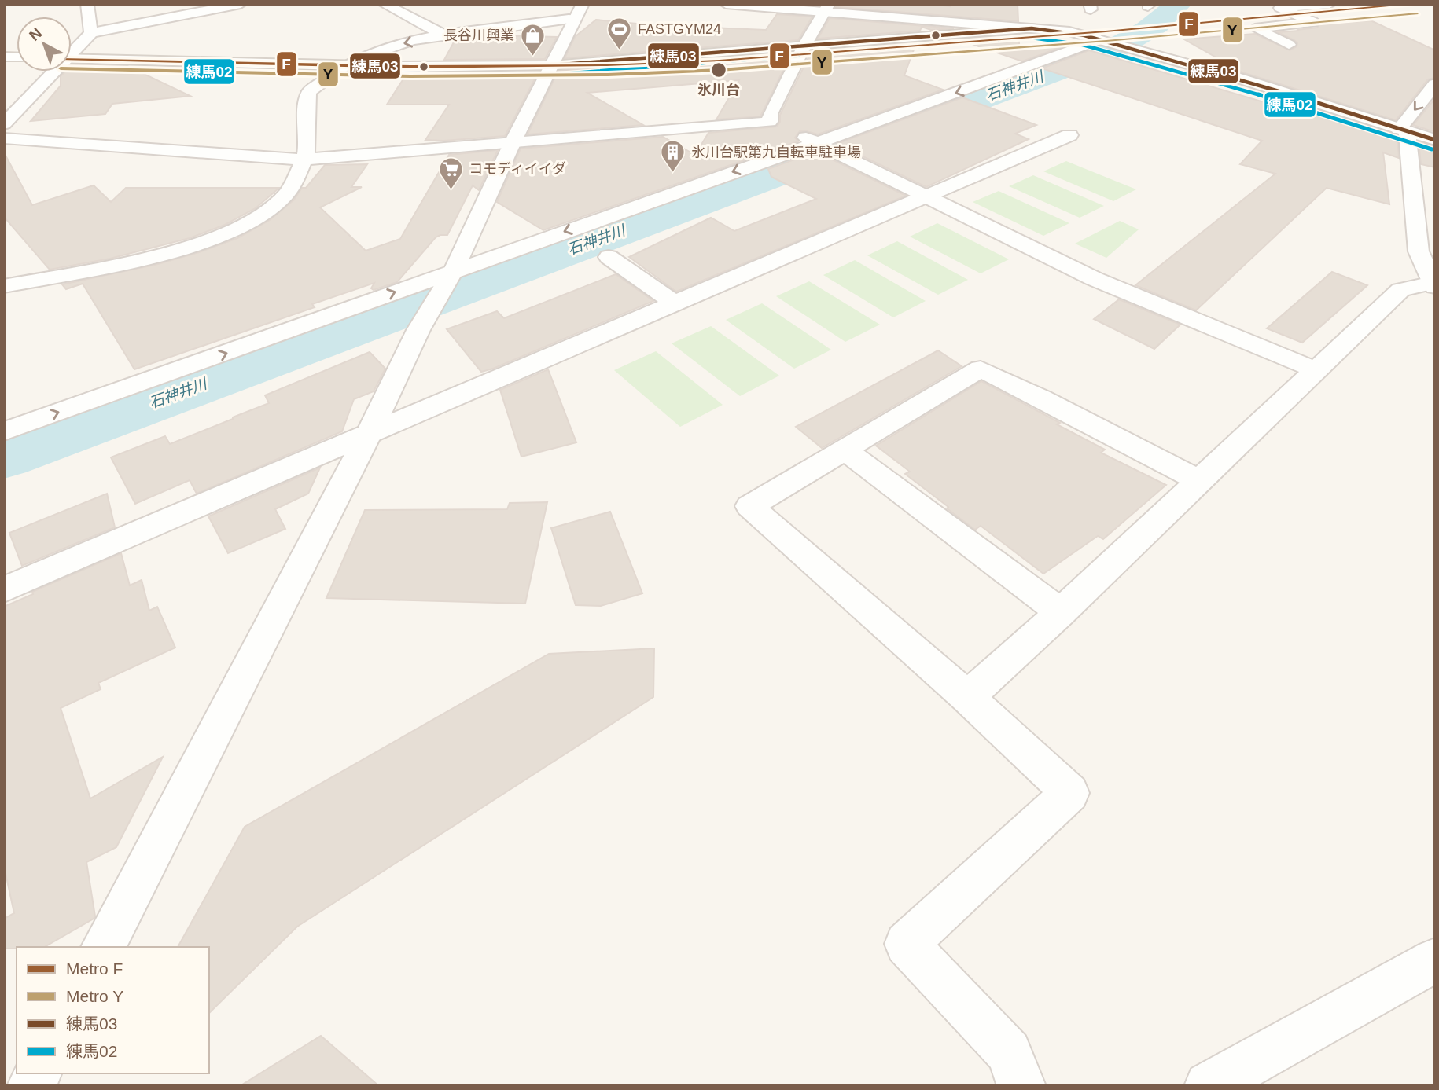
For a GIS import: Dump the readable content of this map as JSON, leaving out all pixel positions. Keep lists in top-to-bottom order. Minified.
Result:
{"water":["石神井川"],"places":{"sports":["FASTGYM24"],"shop":["長谷川興業"],"other":["氷川台"],"building":["氷川台駅第九自転車駐車場"],"supermarket":["コモディイイダ"]},"lines":["metro line F","metro line Y","transit line 練馬03","transit line 練馬02"],"legend":["Metro F","Metro Y","練馬03","練馬02"],"north":"top left"}
